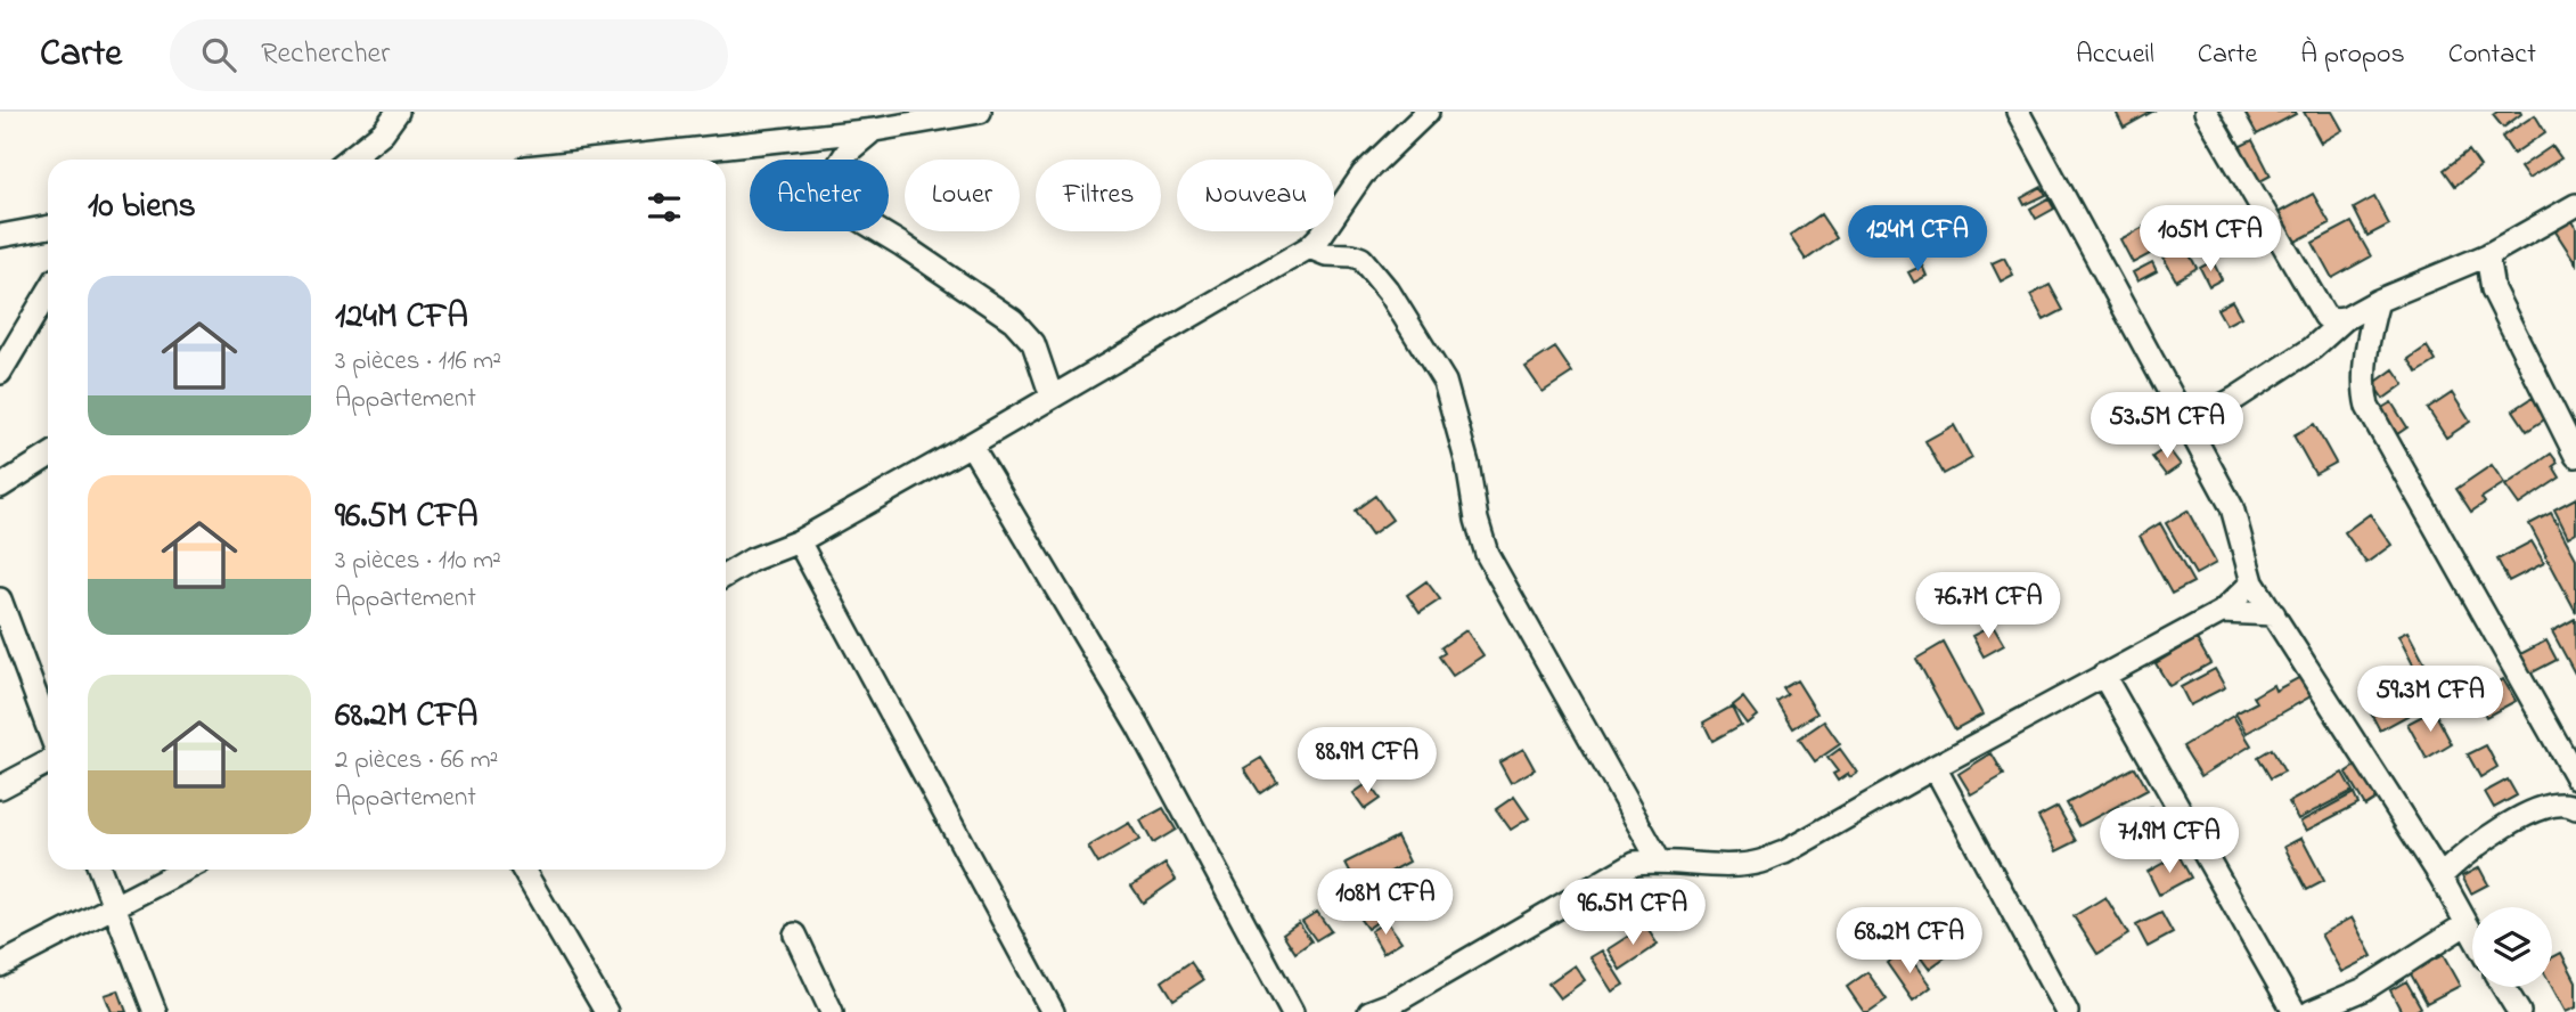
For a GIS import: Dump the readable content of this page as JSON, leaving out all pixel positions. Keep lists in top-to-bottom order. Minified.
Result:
{"page":{"header":"Carte","search":"Rechercher","nav":["Accueil","Carte","À propos","Contact"],"chip":["Acheter","Louer","Filtres","Nouveau"],"heading":"10 biens","price":["124M CFA","105M CFA","53.5M CFA","76.7M CFA","59.3M CFA","88.9M CFA","71.9M CFA","108M CFA","96.5M CFA","68.2M CFA"],"list":[{"name":"124M CFA","note":"3 pièces · 116 m² · Appartement"},{"name":"96.5M CFA","note":"3 pièces · 110 m² · Appartement"},{"name":"68.2M CFA","note":"2 pièces · 66 m² · Appartement"}]}}
